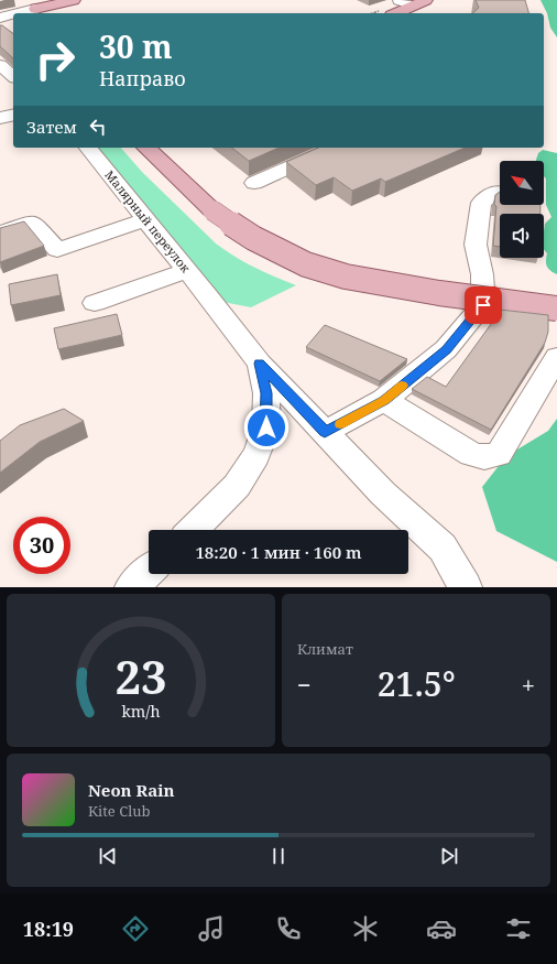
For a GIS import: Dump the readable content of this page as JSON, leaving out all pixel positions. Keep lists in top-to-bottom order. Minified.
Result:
{"streets":{"street":["Малярный переулок"]},"north":"top left","page":{"turn":["30 m","Направо"],"then":"Затем","limit":"30","trip":"18:20 · 1 мин · 160 m","tile":"Климат","heat":["−","21.5°","+"],"song":["Neon Rain","Kite Club"],"tabs":"18:19","gauge":["23","km/h"]}}
